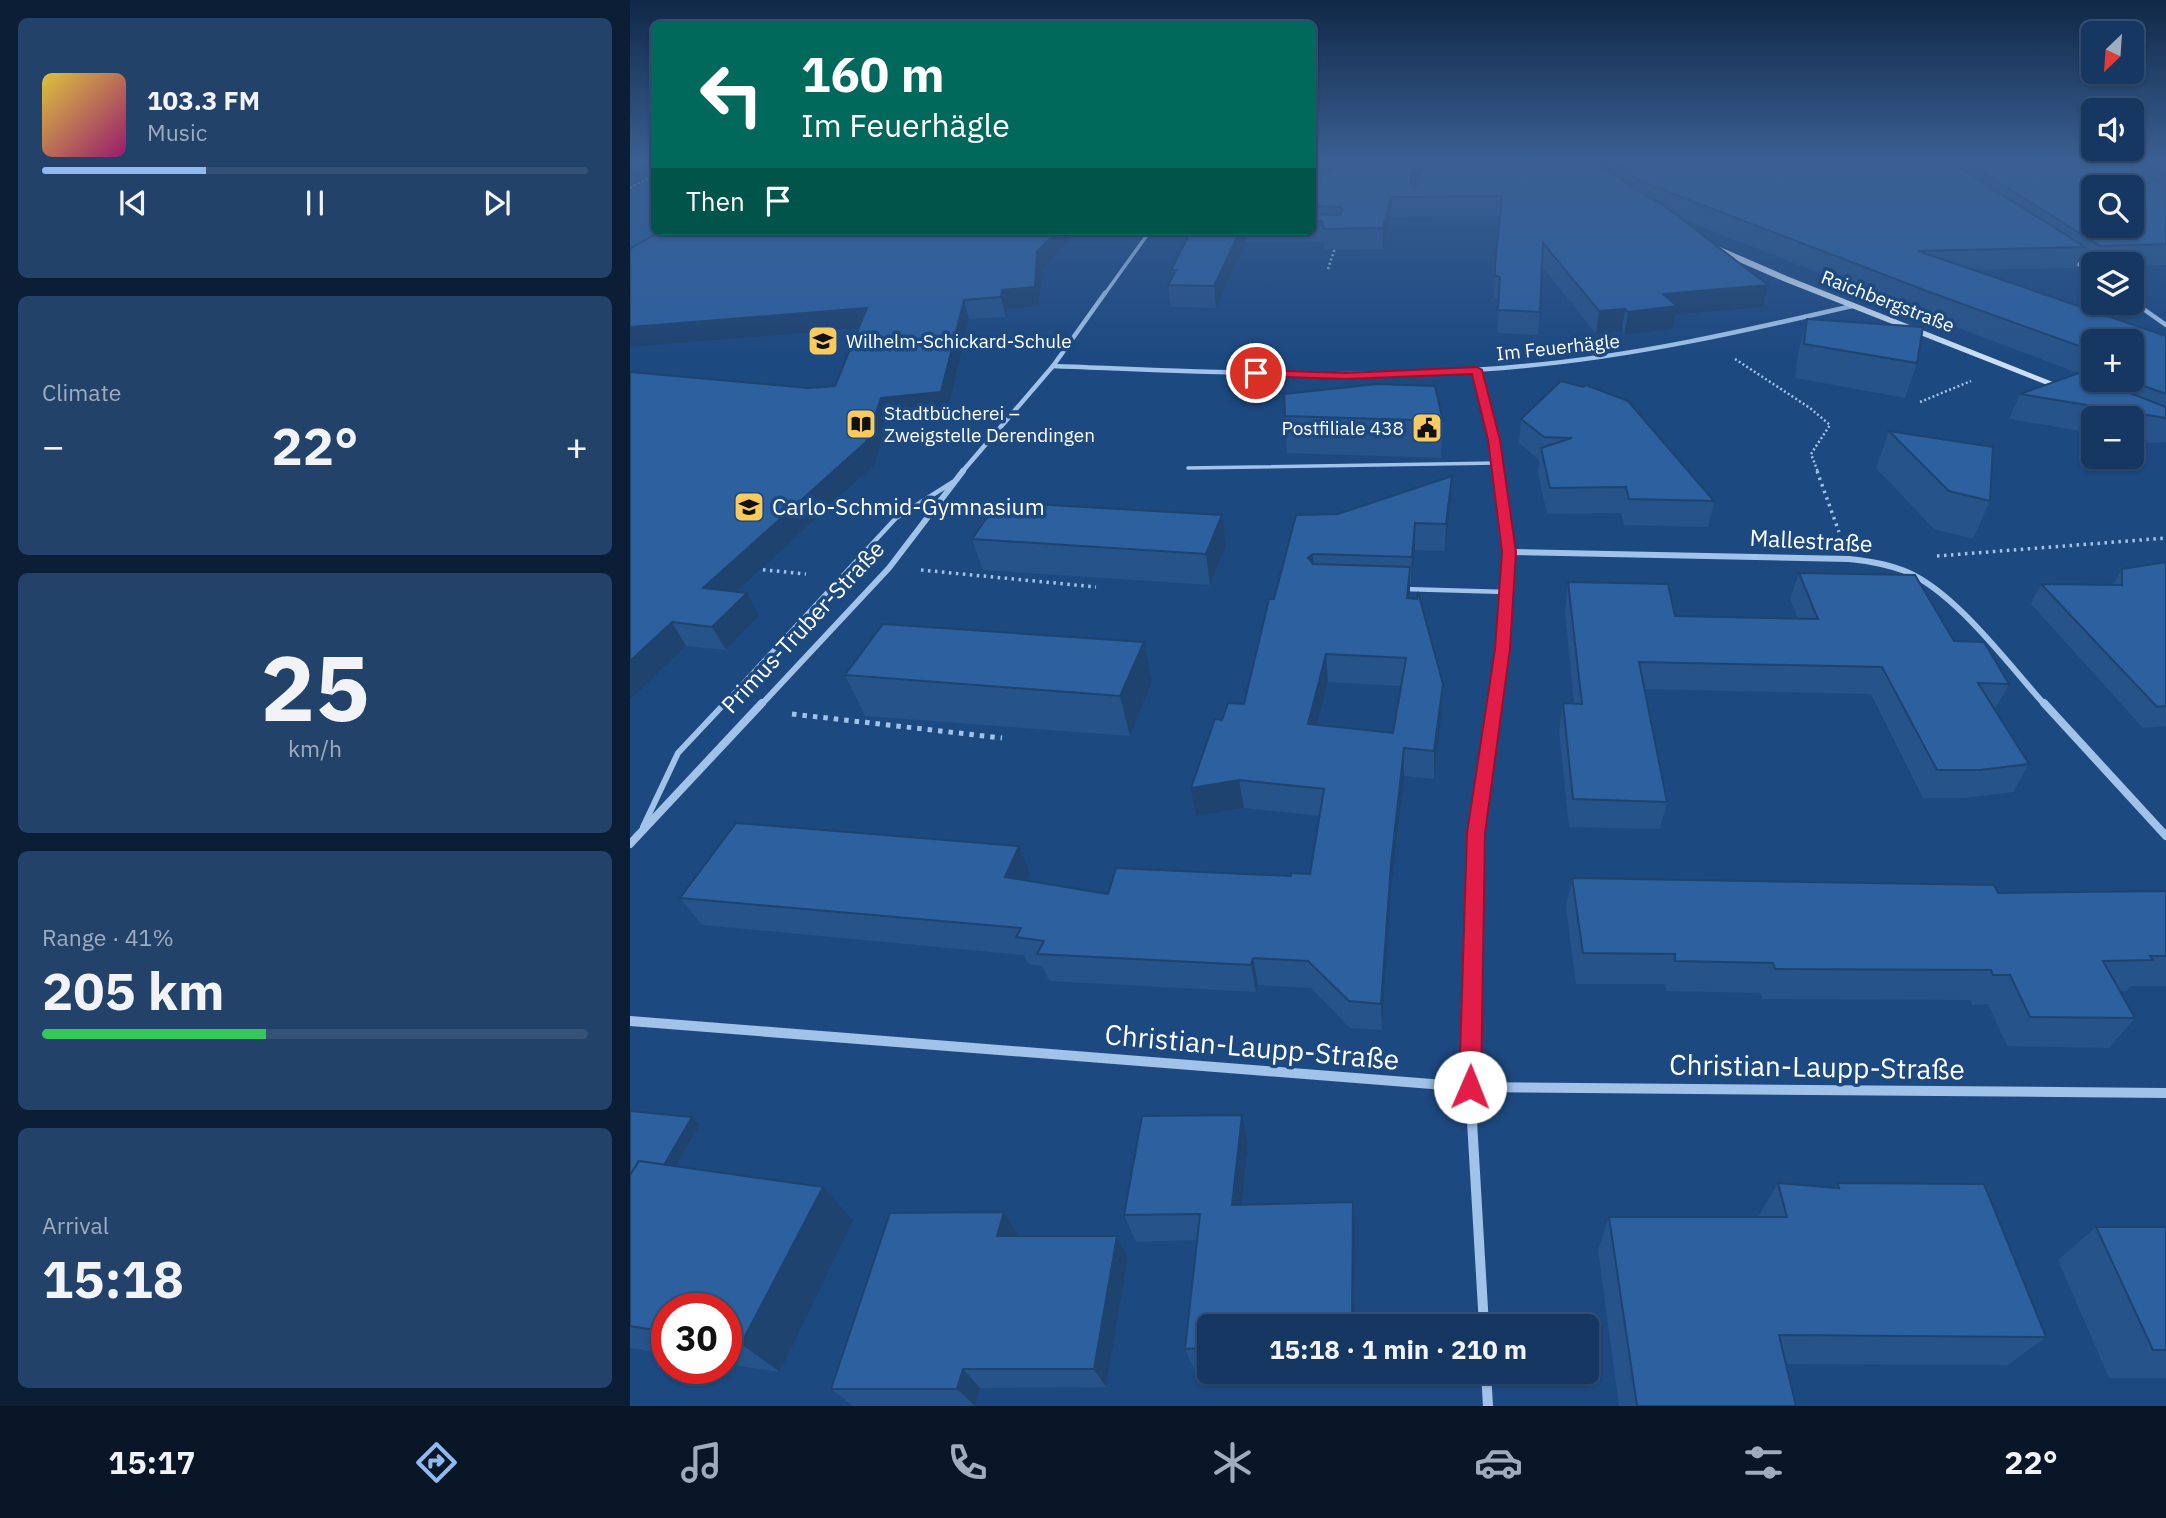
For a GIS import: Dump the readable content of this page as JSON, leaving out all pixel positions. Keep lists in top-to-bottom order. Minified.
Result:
{"streets":{"street":["Raichbergstraße","Im Feuerhägle","Mallestraße","Primus-Truber-Straße","Christian-Laupp-Straße"]},"crossings":[["Raichbergstraße","Im Feuerhägle"],["Im Feuerhägle","Primus-Truber-Straße"]],"places":{"school or university":["Wilhelm-Schickard-Schule","Carlo-Schmid-Gymnasium"],"library":["Stadtbücherei – Zweigstelle Derendingen"],"public building":["Postfiliale 438"]},"north":"bottom left","page":{"map_buttons":["+","−"],"turn":["160 m","Im Feuerhägle"],"song":["103.3 FM","Music"],"then":"Then","tile":["Climate",["25","km/h"],["Range · 41%","205 km"],["Arrival","15:18"]],"heat":["−","22°","+"],"limit":"30","trip":"15:18 · 1 min · 210 m","tabs":["15:17","22°"]}}
